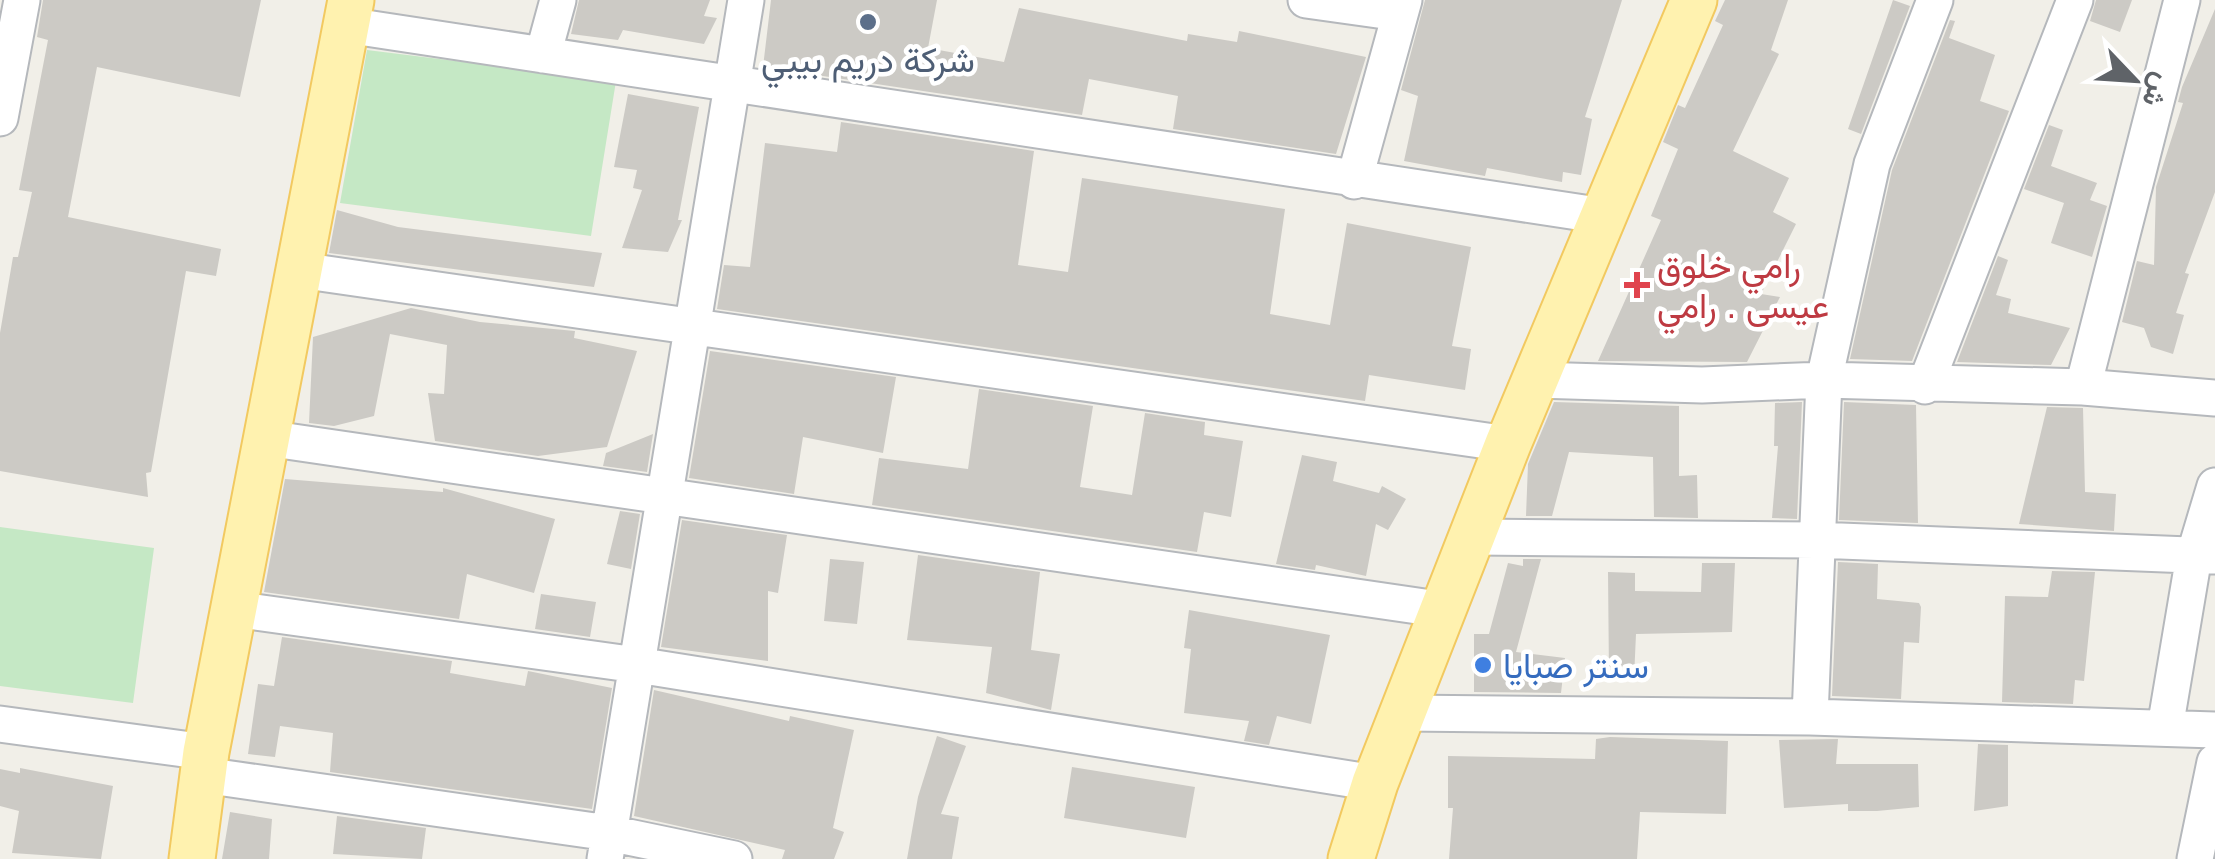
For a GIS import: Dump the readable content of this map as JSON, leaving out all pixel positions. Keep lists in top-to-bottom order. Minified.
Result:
{"places":{"other":["شركة دريم بيبي","سنتر صبايا"],"health":["رامي خلوق عيسى . رامي"]},"north":"bottom right"}
